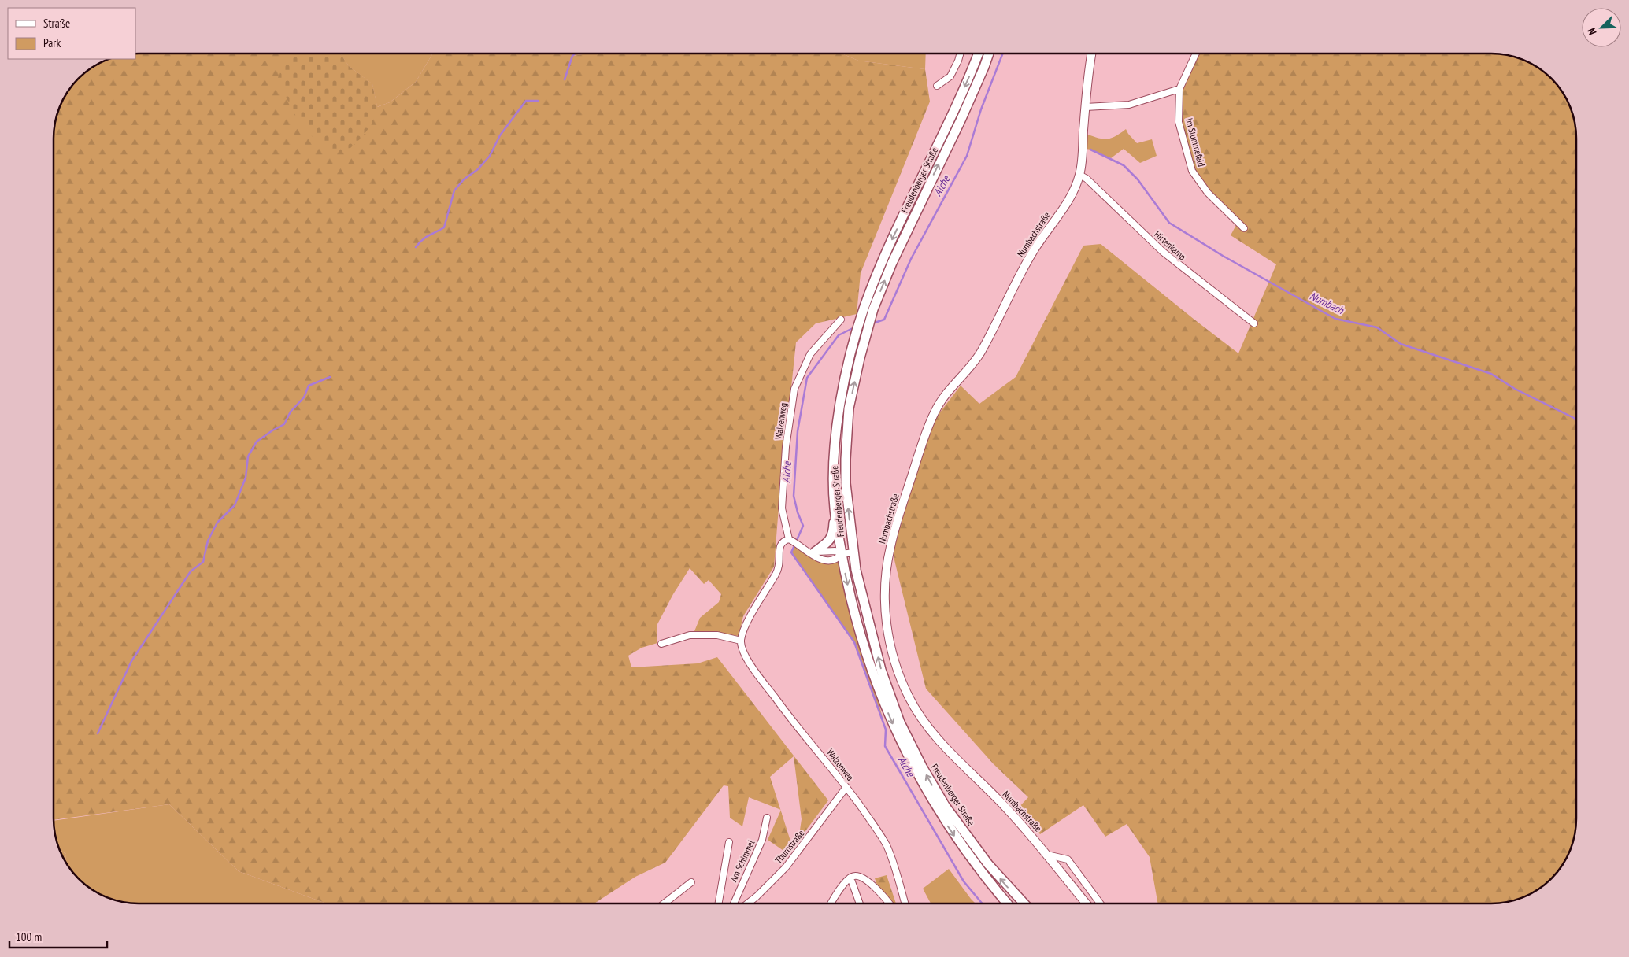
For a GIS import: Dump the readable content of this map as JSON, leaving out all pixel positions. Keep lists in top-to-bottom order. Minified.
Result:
{"streets":{"main road":["Freudenberger Straße"],"street":["Im Stummefeld","Numbachstraße","Hirtenkamp","Walzenweg","Thurnstraße","Am Schimmel"]},"crossings":[["Numbachstraße","Hirtenkamp"],["Walzenweg","Thurnstraße"]],"water":["Alche","Numbach"],"legend":["Straße","Park"],"scale_bar":"100 m","north":"bottom left"}
